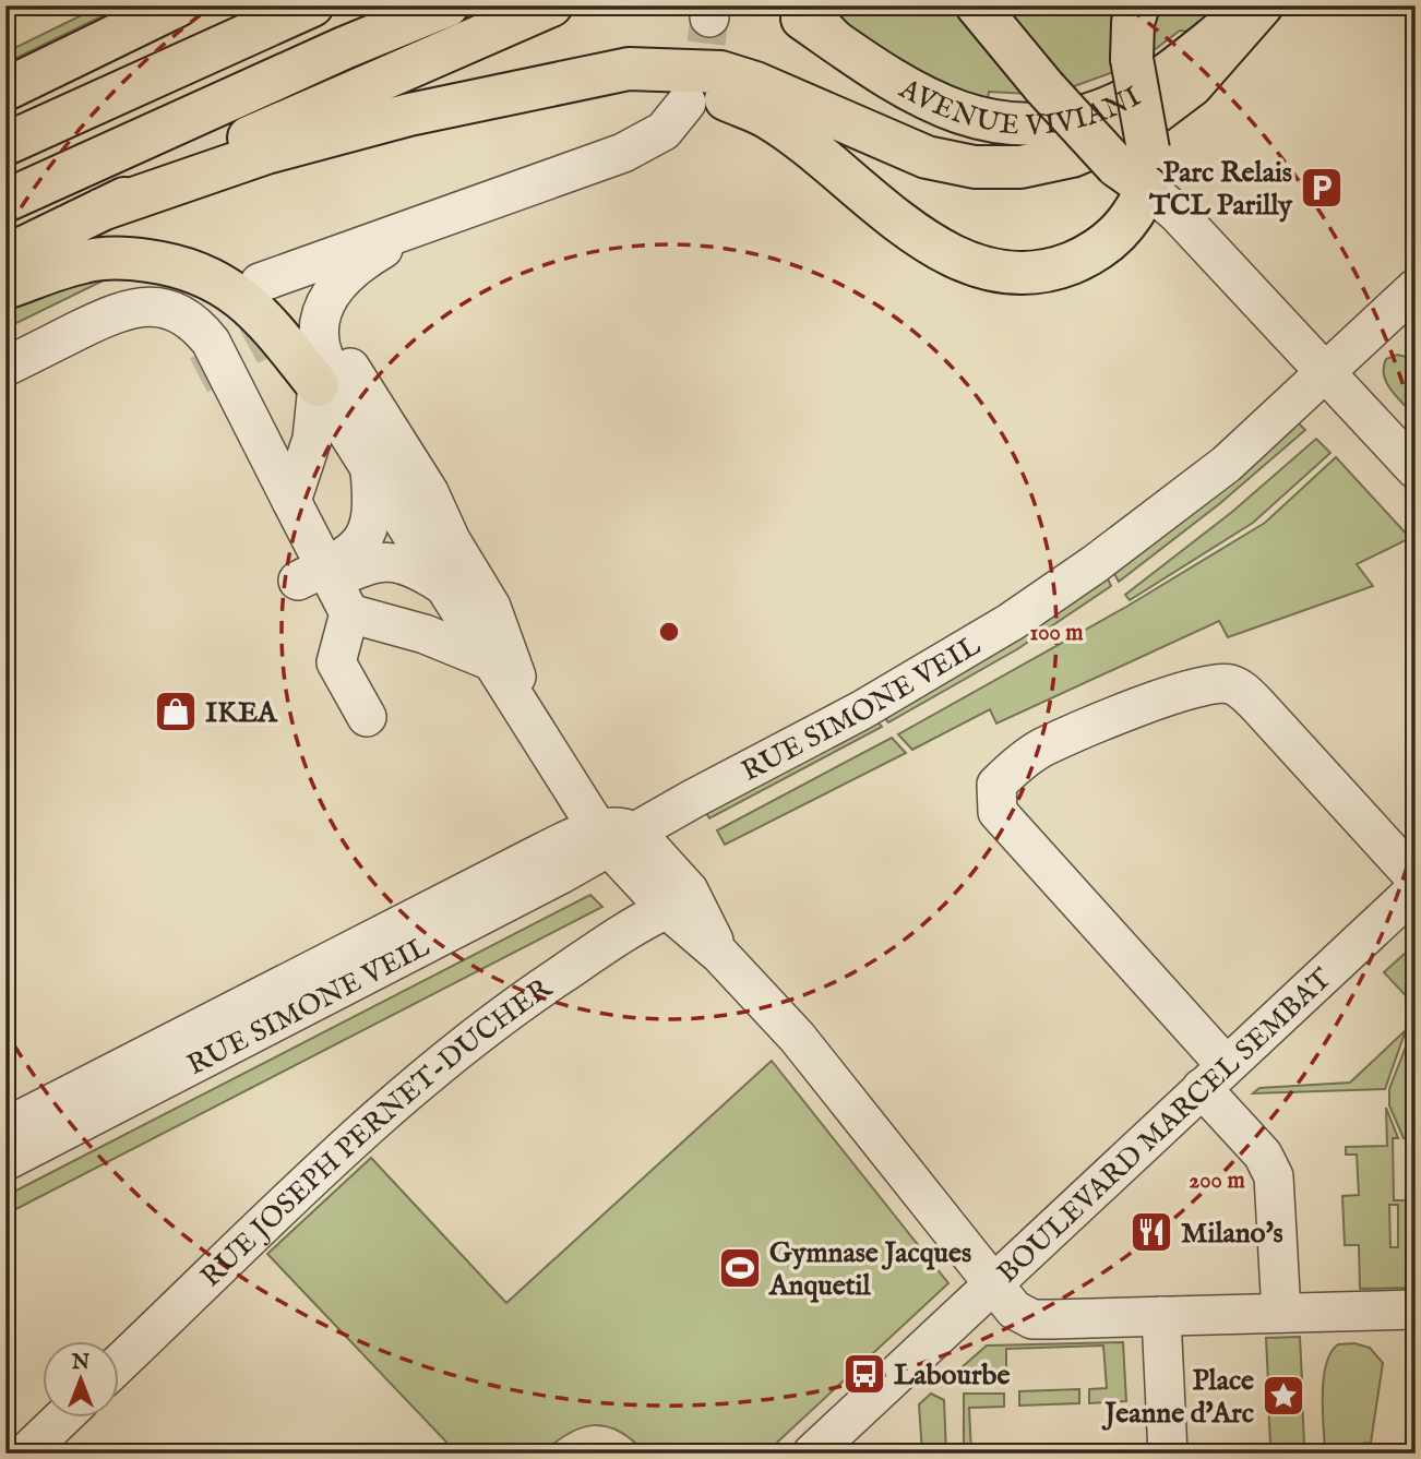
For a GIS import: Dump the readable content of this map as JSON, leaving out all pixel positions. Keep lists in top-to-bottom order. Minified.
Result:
{"streets":{"main road":["AVENUE VIVIANI"],"street":["RUE SIMONE VEIL","BOULEVARD MARCEL SEMBAT","RUE JOSEPH PERNET-DUCHER"]},"places":{"parking":["Parc Relais TCL Parilly"],"shop":["IKEA"],"restaurant":["Milano's"],"sports":["Gymnase Jacques Anquetil"],"bus stop":["Labourbe"],"place":["Place Jeanne d'Arc"]},"north":"top","rings":["100 m","200 m"]}
